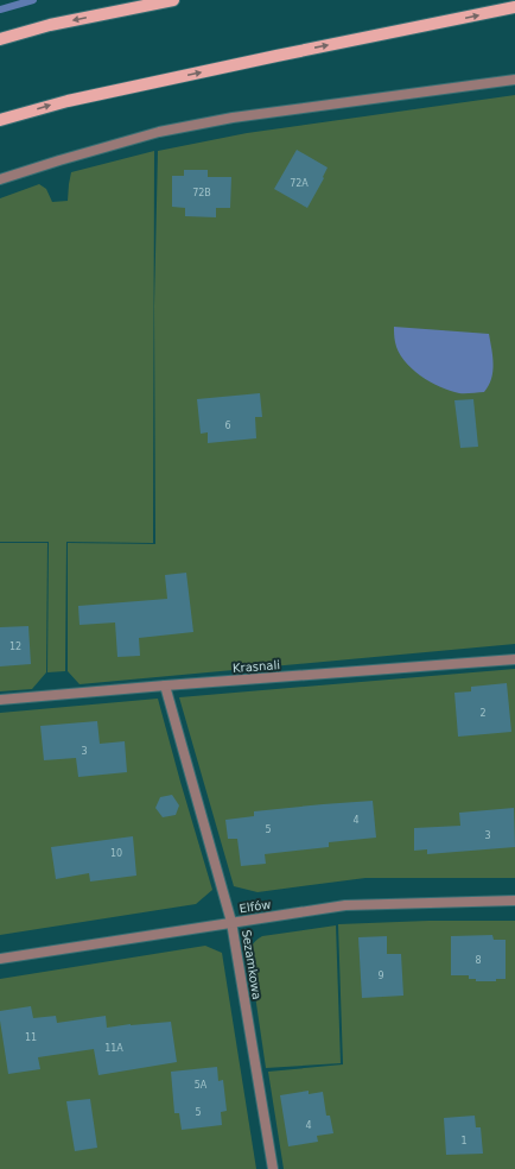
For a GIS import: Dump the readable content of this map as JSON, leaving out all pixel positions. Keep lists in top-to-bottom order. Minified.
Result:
{"streets":{"street":["Krasnali","Elfów","Sezamkowa"]},"crossings":[["Krasnali","Sezamkowa"],["Elfów","Sezamkowa"]],"house_numbers":["72A","72B","6","12","2","3","4","5","3","10","8","9","11","11A","5A","5","4","1"]}
